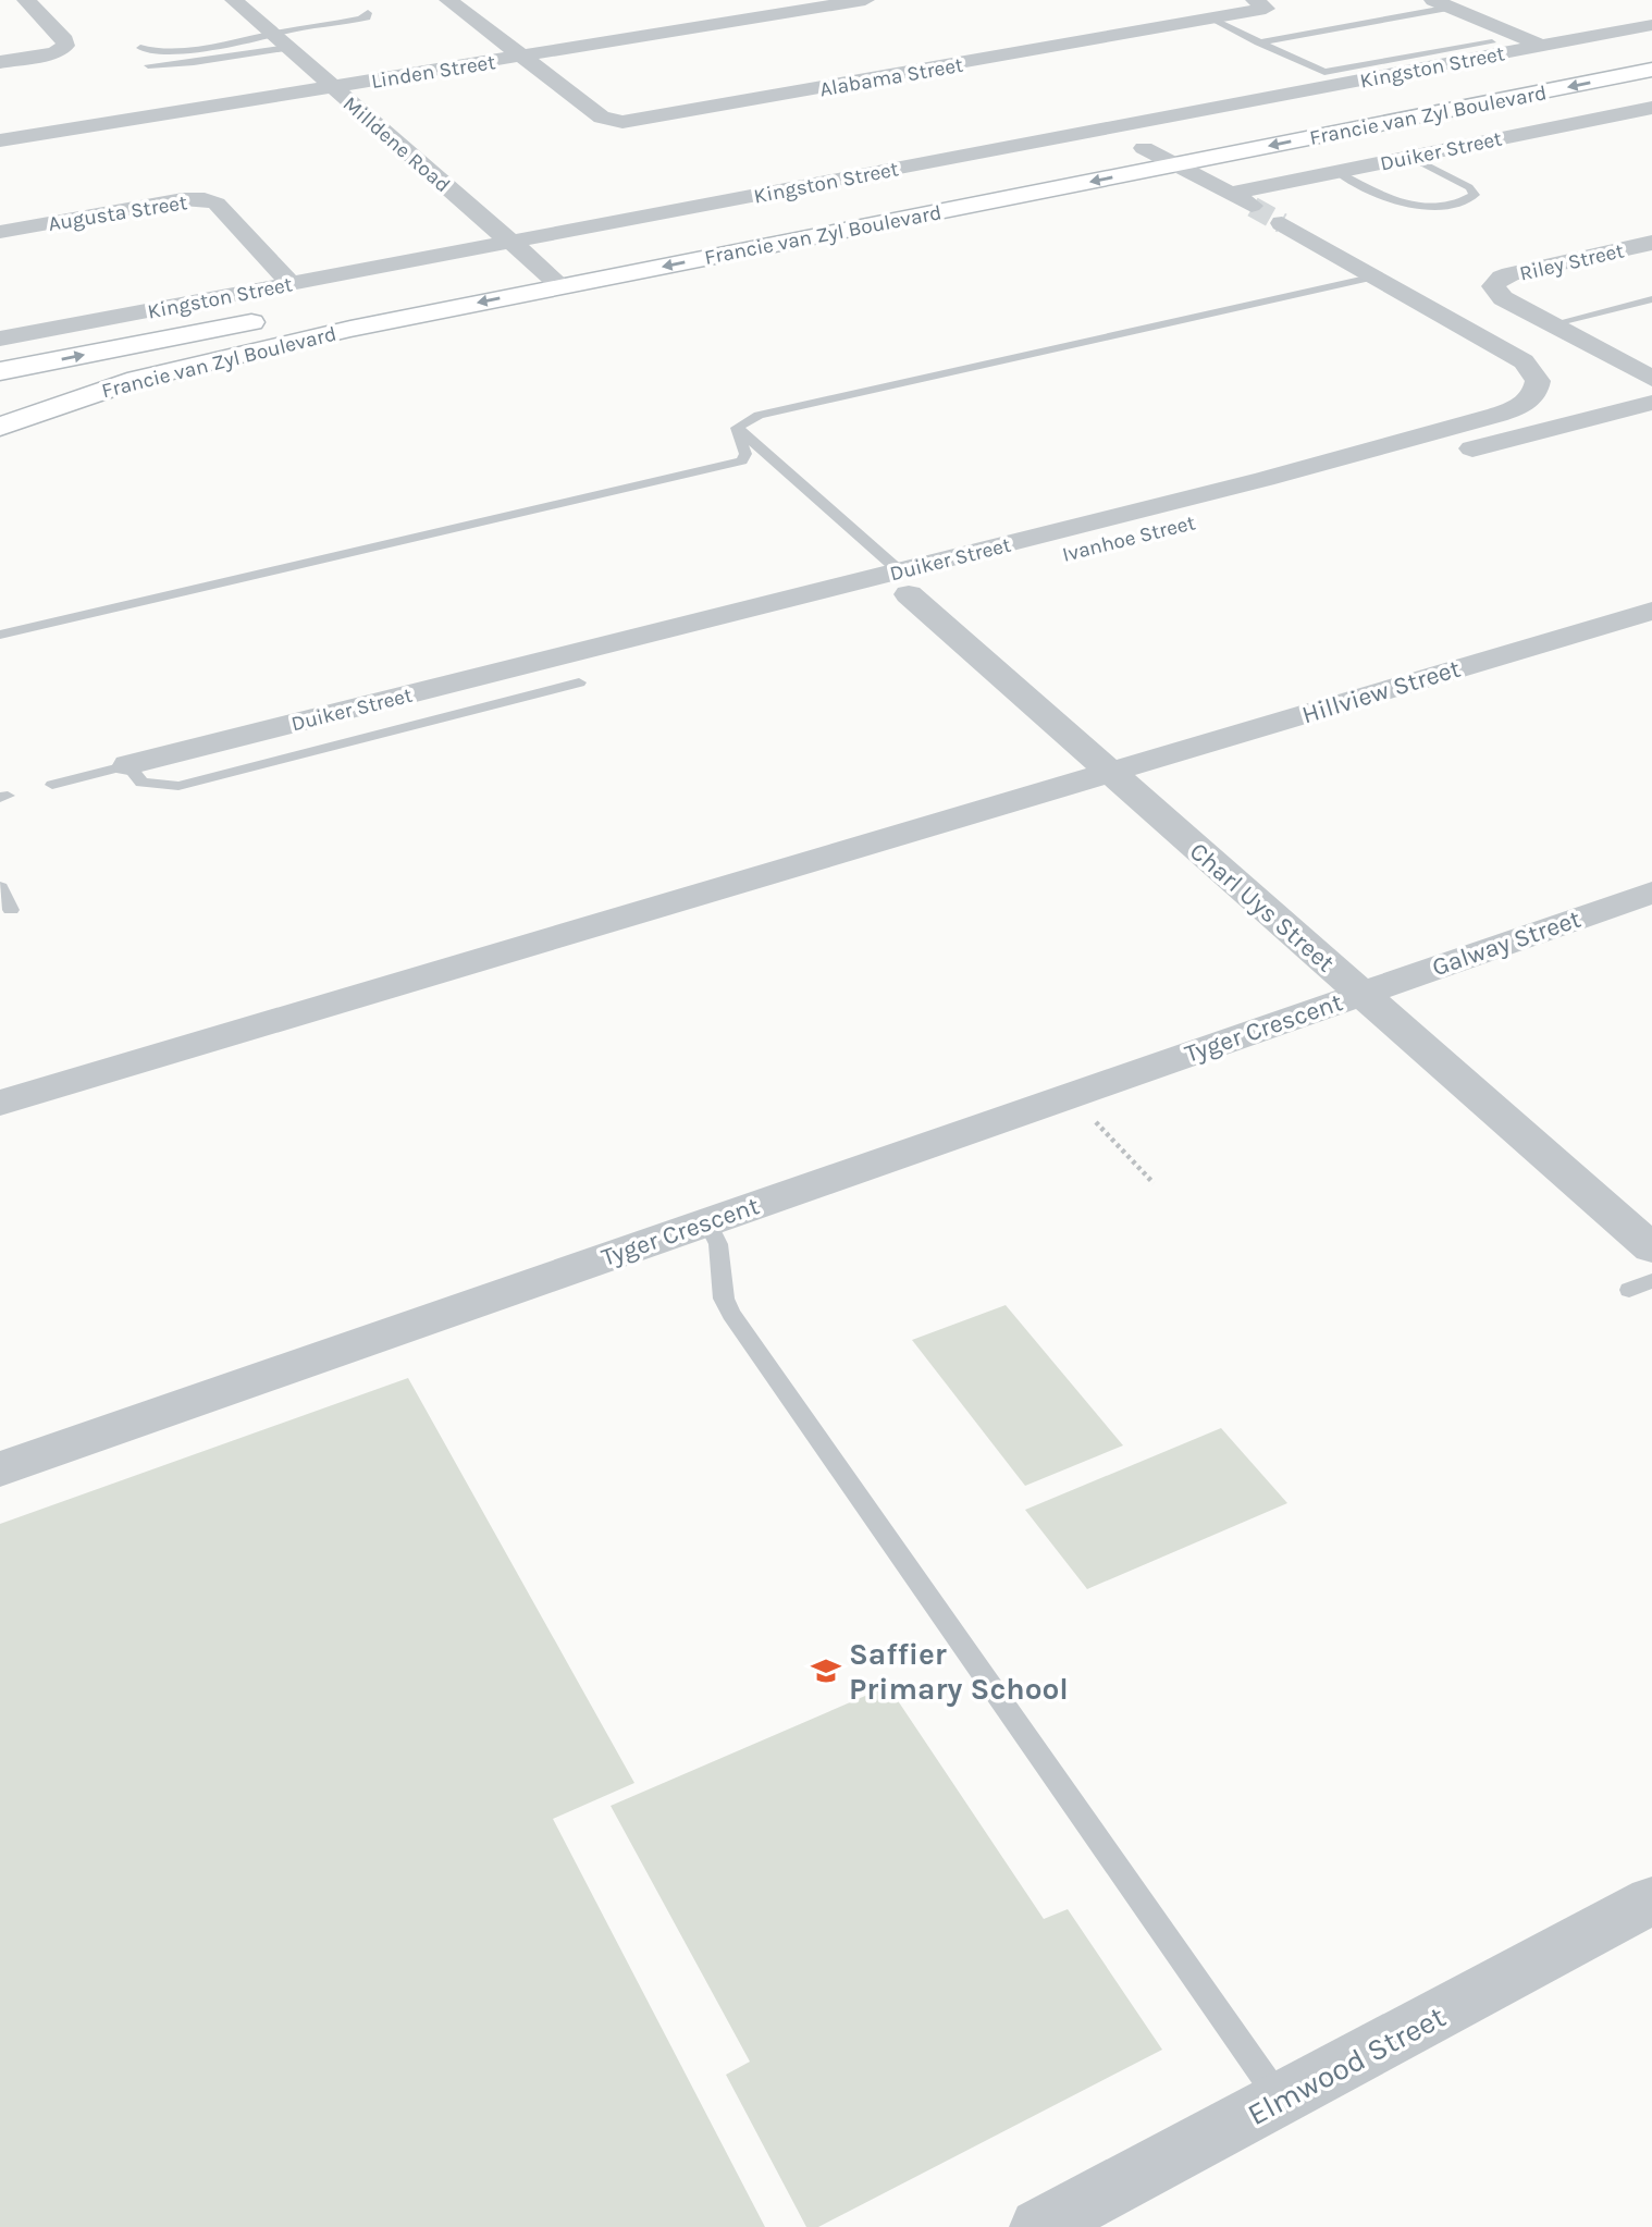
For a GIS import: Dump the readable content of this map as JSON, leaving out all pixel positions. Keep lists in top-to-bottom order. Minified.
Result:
{"streets":{"main road":["Francie van Zyl Boulevard"],"street":["Kingston Street","Linden Street","Alabama Street","Milldene Road","Duiker Street","Augusta Street","Riley Street","Ivanhoe Street","Hillview Street","Charl Uys Street","Galway Street","Tyger Crescent","Elmwood Street"]},"crossings":[["Kingston Street","Milldene Road"],["Kingston Street","Augusta Street"],["Linden Street","Alabama Street"],["Linden Street","Milldene Road"],["Francie van Zyl Boulevard","Milldene Road"],["Duiker Street","Ivanhoe Street"],["Duiker Street","Charl Uys Street"],["Ivanhoe Street","Charl Uys Street"],["Hillview Street","Charl Uys Street"],["Charl Uys Street","Galway Street"],["Charl Uys Street","Tyger Crescent"],["Galway Street","Tyger Crescent"]],"places":{"school or university":["Saffier Primary School"]}}
